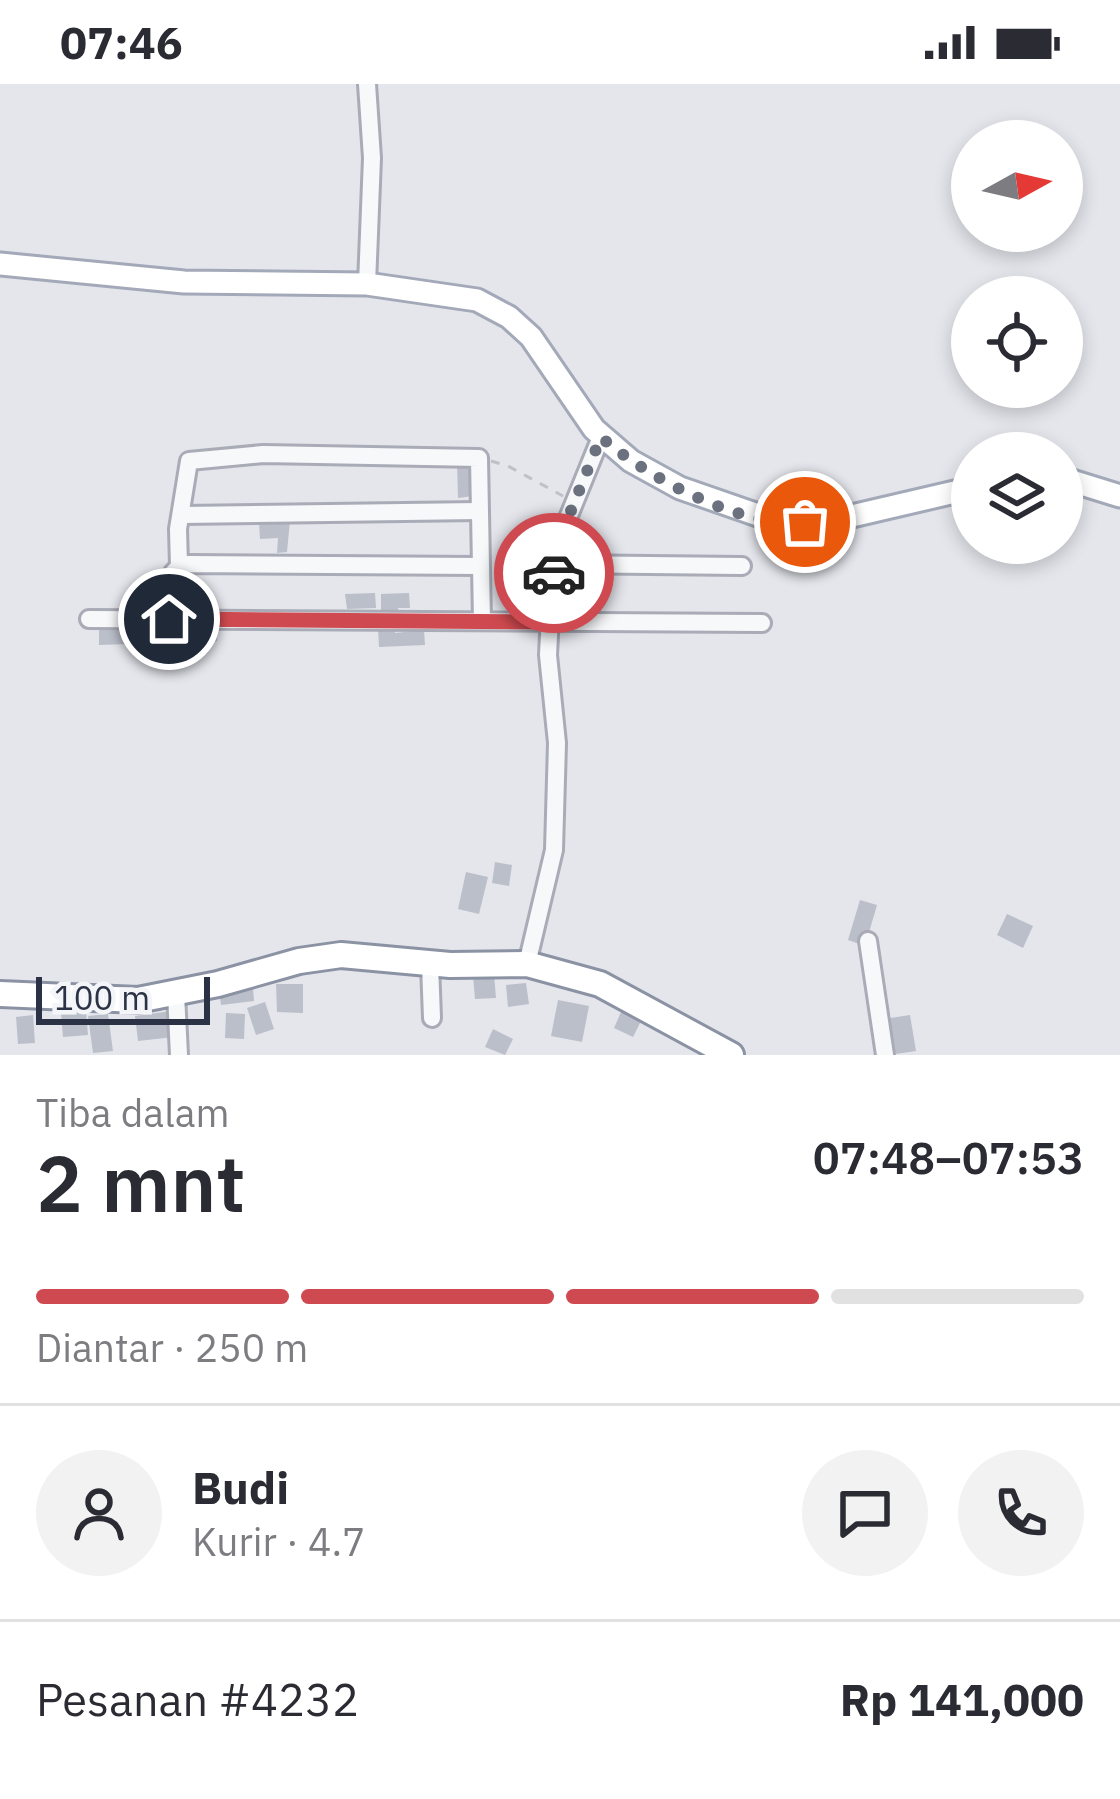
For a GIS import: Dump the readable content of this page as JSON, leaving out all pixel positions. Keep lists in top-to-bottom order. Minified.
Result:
{"scale_bar":"100 m","north":"right","page":{"status":"07:46","scale":"100 m","heading":["2 mnt","Tiba dalam","07:48–07:53"],"panel":["Budi","Kurir · 4.7","Pesanan #4232","Rp 141,000"],"bar":"Diantar · 250 m"}}
